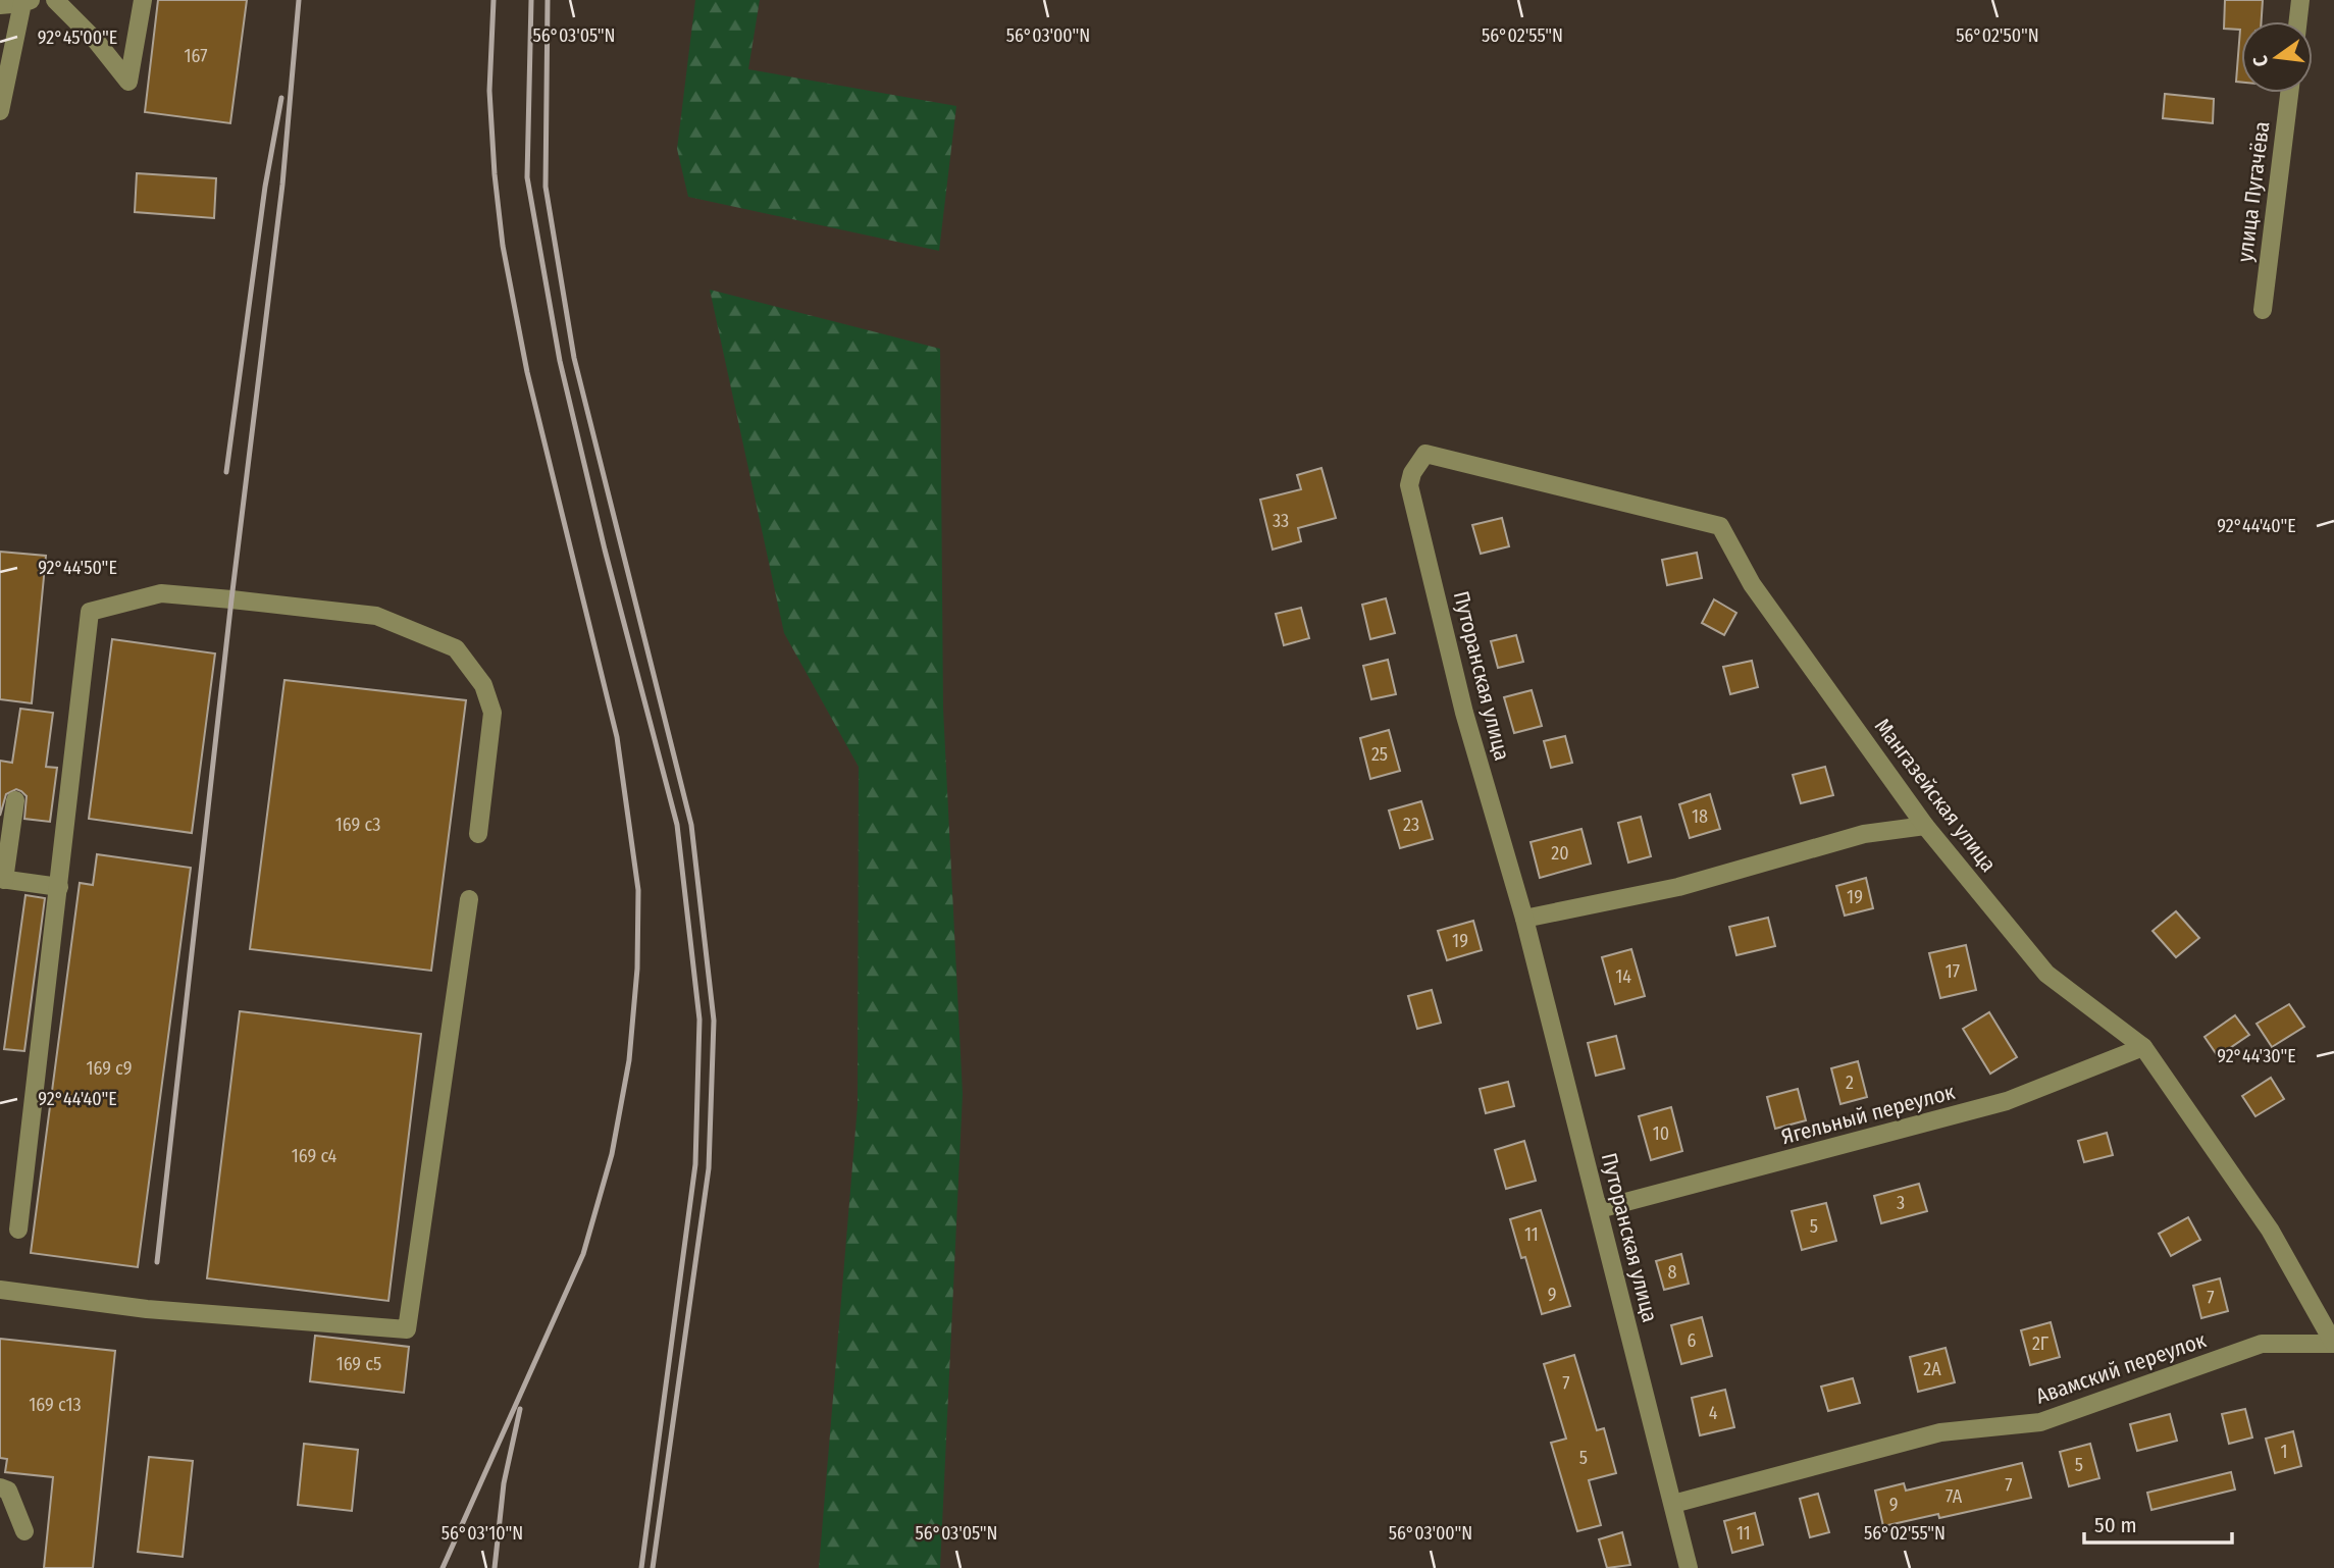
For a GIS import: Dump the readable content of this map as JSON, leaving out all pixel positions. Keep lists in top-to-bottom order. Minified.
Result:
{"streets":{"street":["улица Пугачёва","Путоранская улица","Мангазейская улица","Ягельный переулок","Авамский переулок"]},"crossings":[["Путоранская улица","Мангазейская улица"],["Путоранская улица","Ягельный переулок"],["Путоранская улица","Авамский переулок"],["Мангазейская улица","Ягельный переулок"],["Мангазейская улица","Авамский переулок"]],"house_numbers":["167","33","25","18","169 с3","23","20","19","19","17","14","169 с9","2","10","169 с4","3","5","11","8","9","7","6","2Г","169 с5","2А","7","169 с13","4","1","5","5","7","7А","9","11"],"scale_bar":"50 m","north":"left","coordinates":["56°03'05\"N","56°03'00\"N","56°02'55\"N","56°02'50\"N","92°45'00\"E","92°44'40\"E","92°44'50\"E","92°44'30\"E","56°03'10\"N"]}
